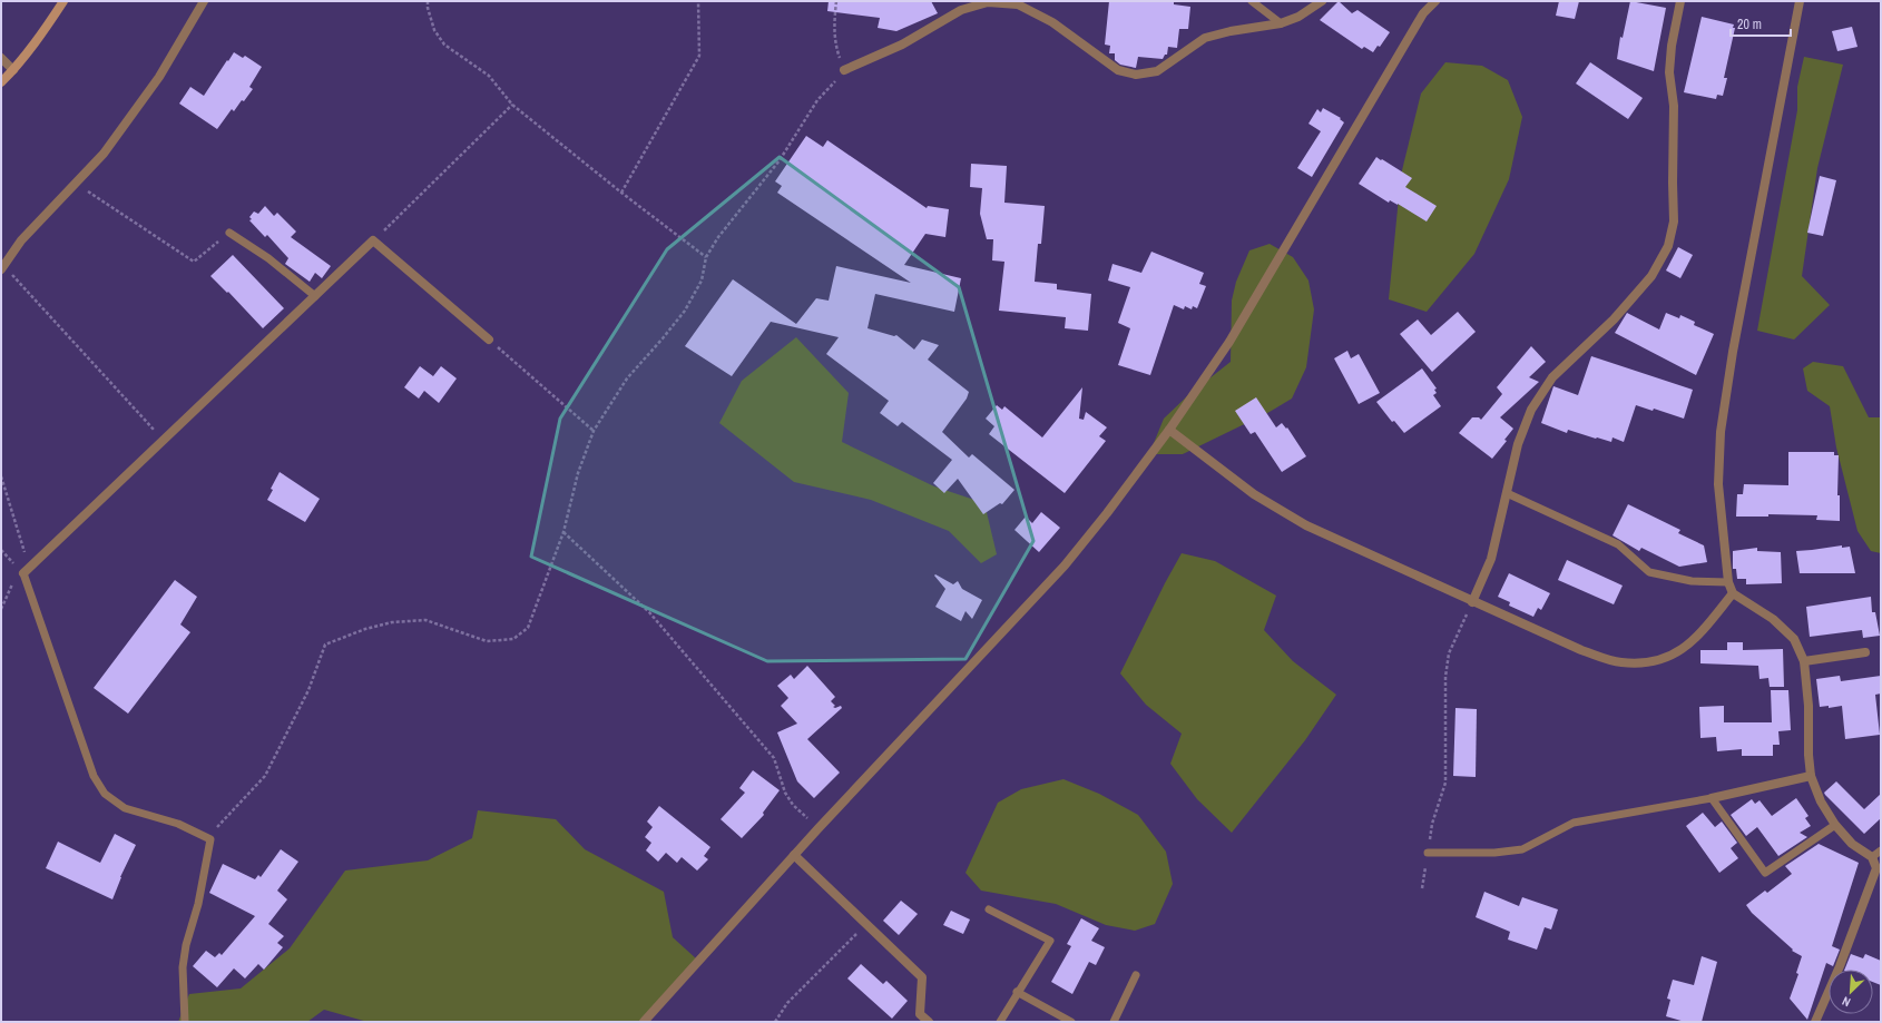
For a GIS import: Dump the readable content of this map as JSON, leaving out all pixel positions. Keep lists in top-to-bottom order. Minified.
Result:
{"scale_bar":"20 m","north":"bottom left"}
